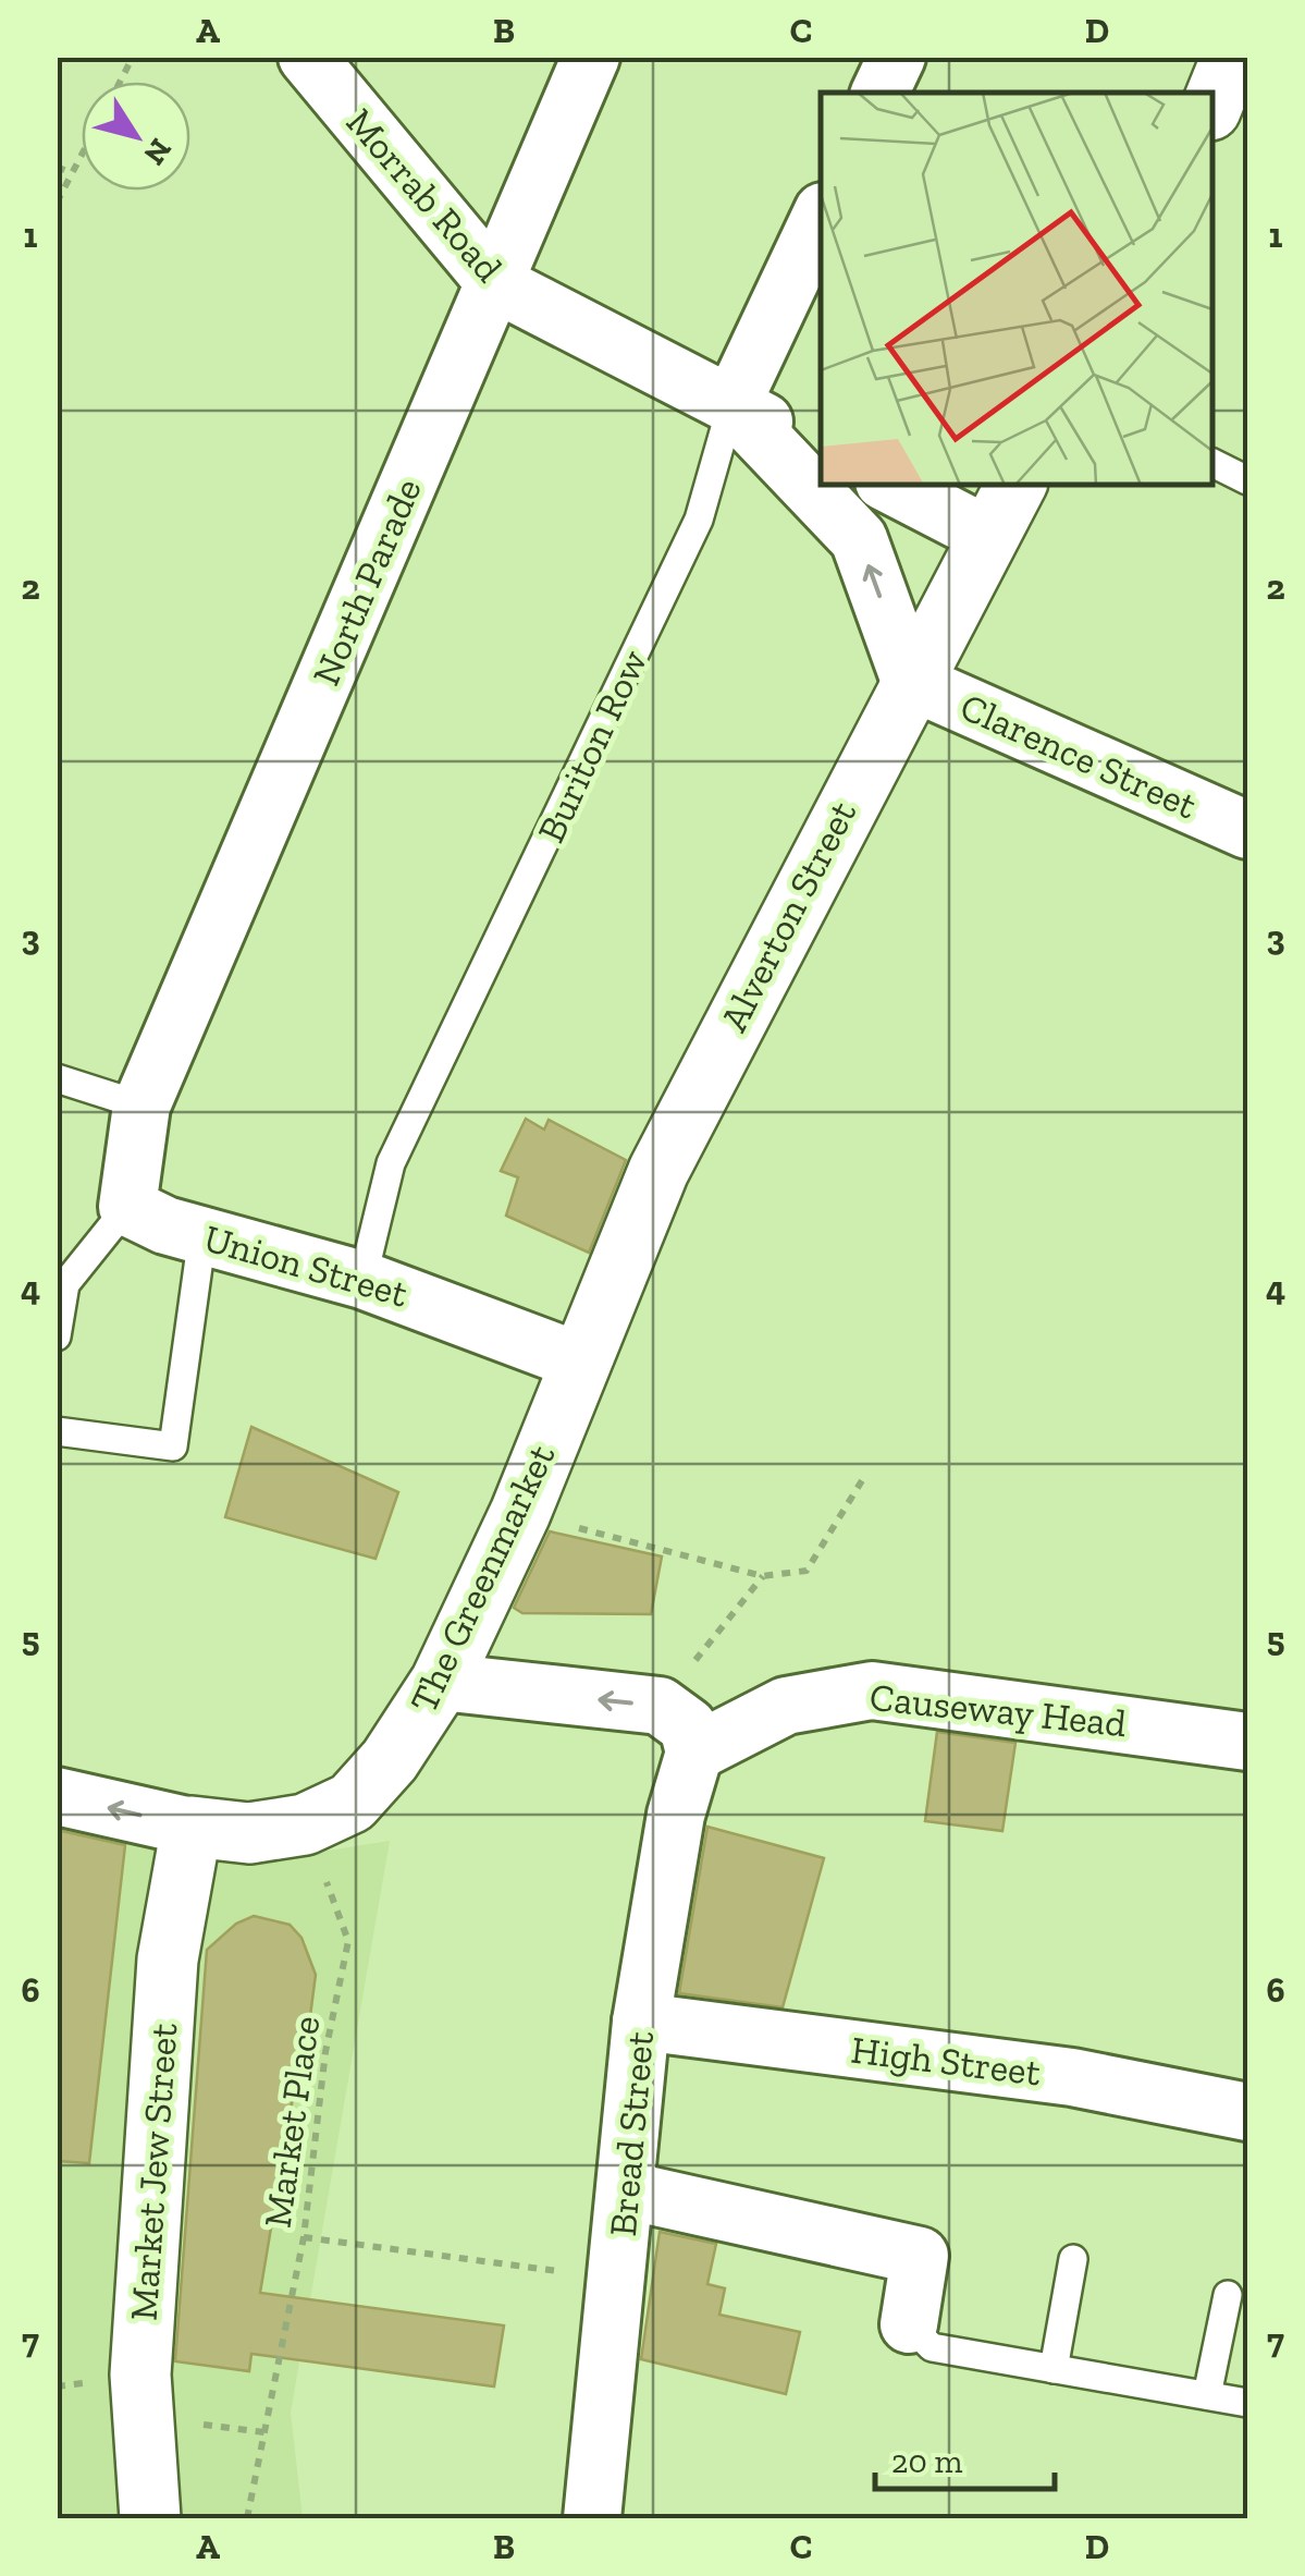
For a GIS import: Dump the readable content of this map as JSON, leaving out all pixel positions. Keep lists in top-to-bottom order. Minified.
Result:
{"streets":{"street":["Morrab Road","North Parade","Buriton Row","Clarence Street","Alverton Street","Union Street","The Greenmarket","Causeway Head","High Street","Bread Street","Market Jew Street"],"path":["Market Place"]},"crossings":[["Morrab Road","North Parade"],["Morrab Road","Buriton Row"],["Morrab Road","Clarence Street"],["Morrab Road","Alverton Street"],["Buriton Row","Union Street"],["Clarence Street","Alverton Street"],["Alverton Street","Union Street"],["Alverton Street","The Greenmarket"],["Union Street","The Greenmarket"],["The Greenmarket","Market Place"],["The Greenmarket","Market Jew Street"],["Causeway Head","Bread Street"],["High Street","Bread Street"]],"scale_bar":"20 m","north":"bottom right","grid":{"columns":["A","B","C","D"],"rows":["1","2","3","4","5","6","7"]}}
